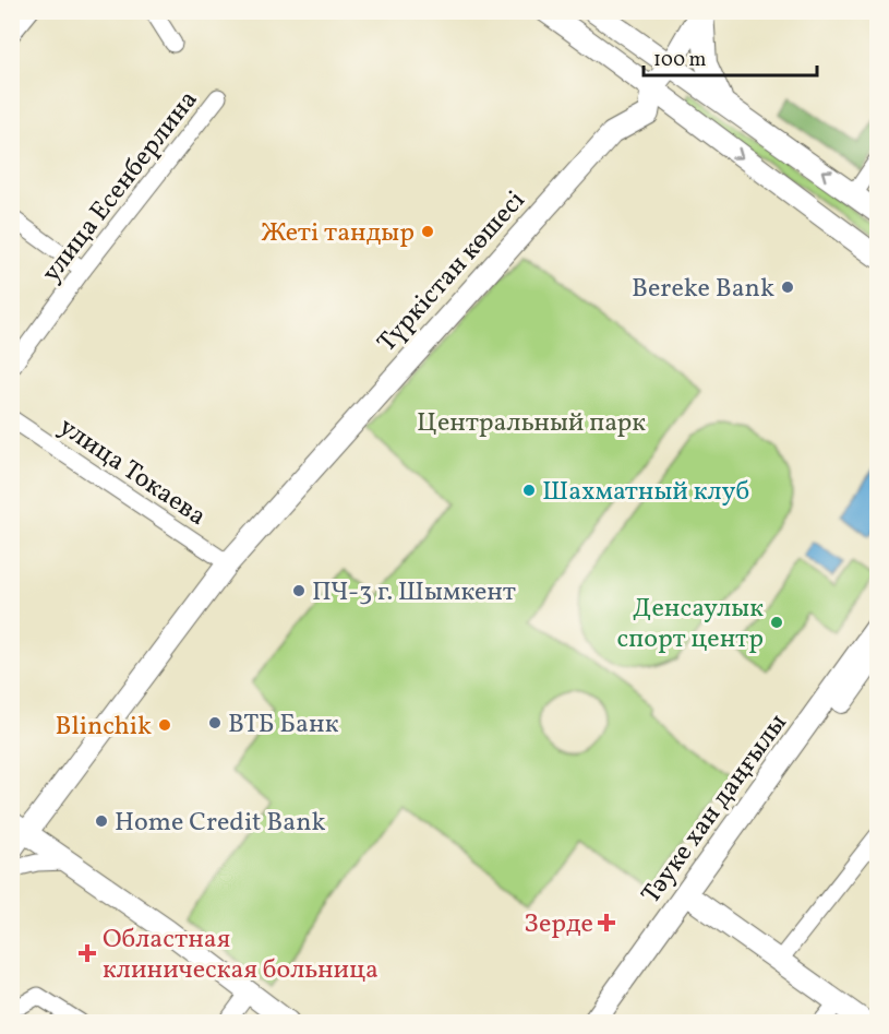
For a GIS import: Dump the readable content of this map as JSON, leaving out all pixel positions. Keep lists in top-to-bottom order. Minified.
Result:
{"streets":{"main road":["Түркістан көшесі","Тәуке хан даңғылы"],"street":["улица Есенберлина","улица Токаева"]},"crossings":[["Түркістан көшесі","улица Токаева"]],"parks":["Центральный парк"],"places":{"other":["Жетi тандыр","Bereke Bank","Шахматный клуб","ПЧ-3 г. Шымкент","Денсаулык спорт центр","ВТБ Банк","Blinchik","Home Credit Bank"],"health":["Зерде","Областная клиническая больница"]},"scale_bar":"100 m"}
